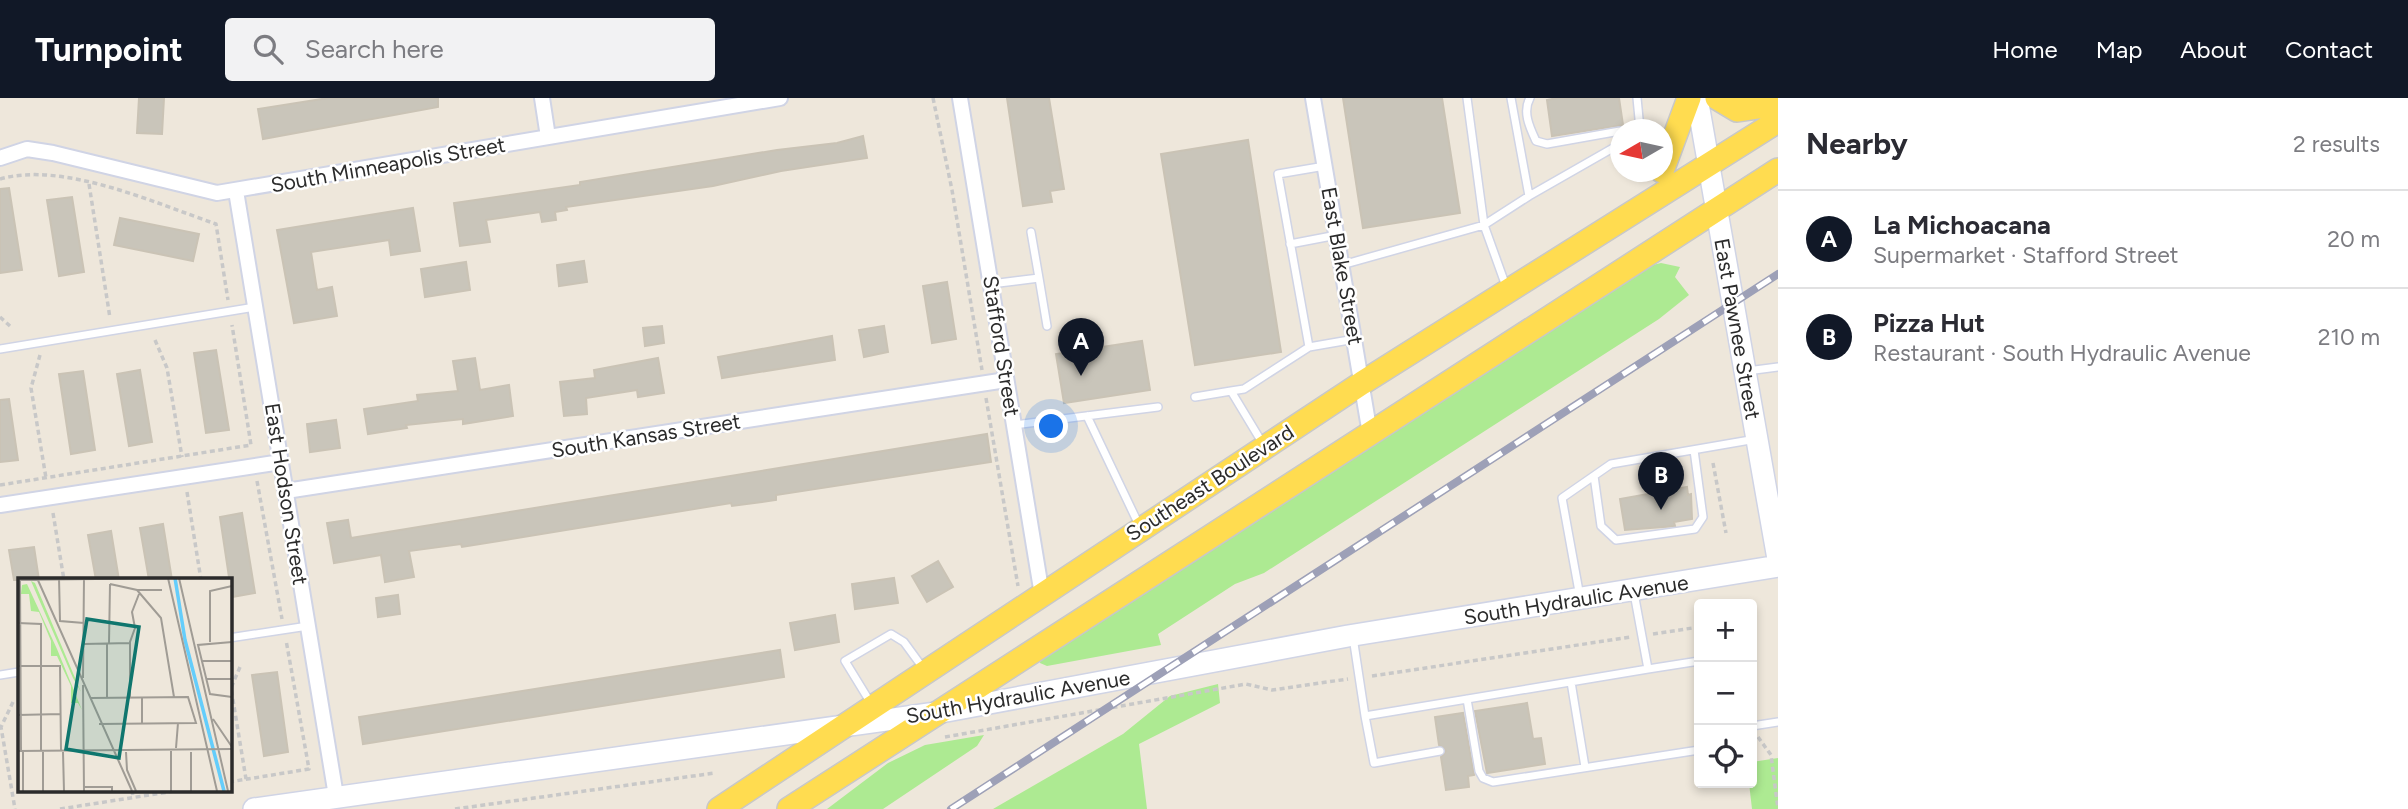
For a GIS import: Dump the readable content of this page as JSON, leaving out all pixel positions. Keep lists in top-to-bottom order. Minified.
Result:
{"streets":{"main road":["Southeast Boulevard"],"street":["South Minneapolis Street","East Blake Street","East Pawnee Street","Stafford Street","South Kansas Street","East Hodson Street","South Hydraulic Avenue"]},"crossings":[["South Minneapolis Street","East Hodson Street"],["East Blake Street","Southeast Boulevard"],["East Pawnee Street","Southeast Boulevard"],["Stafford Street","South Kansas Street"],["Stafford Street","Southeast Boulevard"],["South Kansas Street","East Hodson Street"],["Southeast Boulevard","South Hydraulic Avenue"],["East Hodson Street","South Hydraulic Avenue"]],"north":"left","page":{"header":"Turnpoint","search":"Search here","nav":["Home","Map","About","Contact"],"heading":["Nearby","2 results"],"list":[{"mark":"A","name":"La Michoacana","note":"Supermarket · Stafford Street","value":"20 m"},{"mark":"B","name":"Pizza Hut","note":"Restaurant · South Hydraulic Avenue","value":"210 m"}],"pins":["A","B"],"map_buttons":["+","−"]}}
